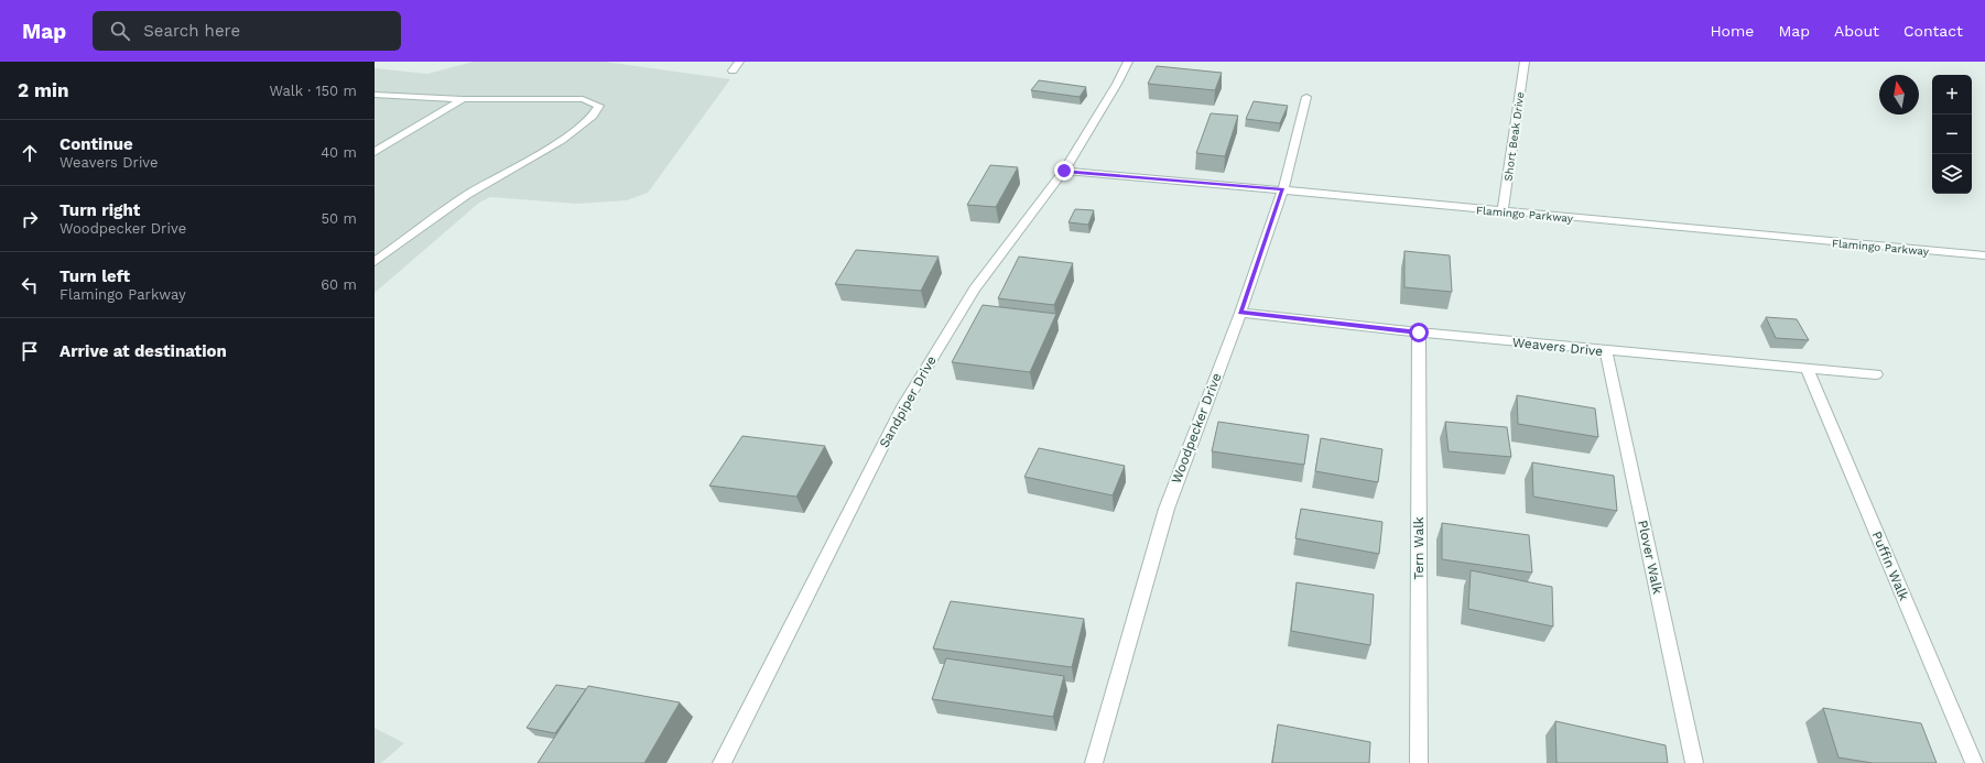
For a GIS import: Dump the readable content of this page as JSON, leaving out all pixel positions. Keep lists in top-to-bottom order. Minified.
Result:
{"streets":{"street":["Short Beak Drive","Flamingo Parkway","Weavers Drive","Sandpiper Drive","Woodpecker Drive","Tern Walk","Plover Walk","Puffin Walk"]},"crossings":[["Short Beak Drive","Flamingo Parkway"],["Flamingo Parkway","Sandpiper Drive"],["Flamingo Parkway","Woodpecker Drive"],["Weavers Drive","Woodpecker Drive"],["Weavers Drive","Tern Walk"],["Weavers Drive","Plover Walk"],["Weavers Drive","Puffin Walk"]],"north":"top","page":{"header":"Map","search":"Search here","nav":["Home","Map","About","Contact"],"heading":["2 min","Walk · 150 m"],"map_buttons":["+","−"],"list":[["Continue","Weavers Drive","40 m"],["Turn right","Woodpecker Drive","50 m"],["Turn left","Flamingo Parkway","60 m"],"Arrive at destination"]}}
